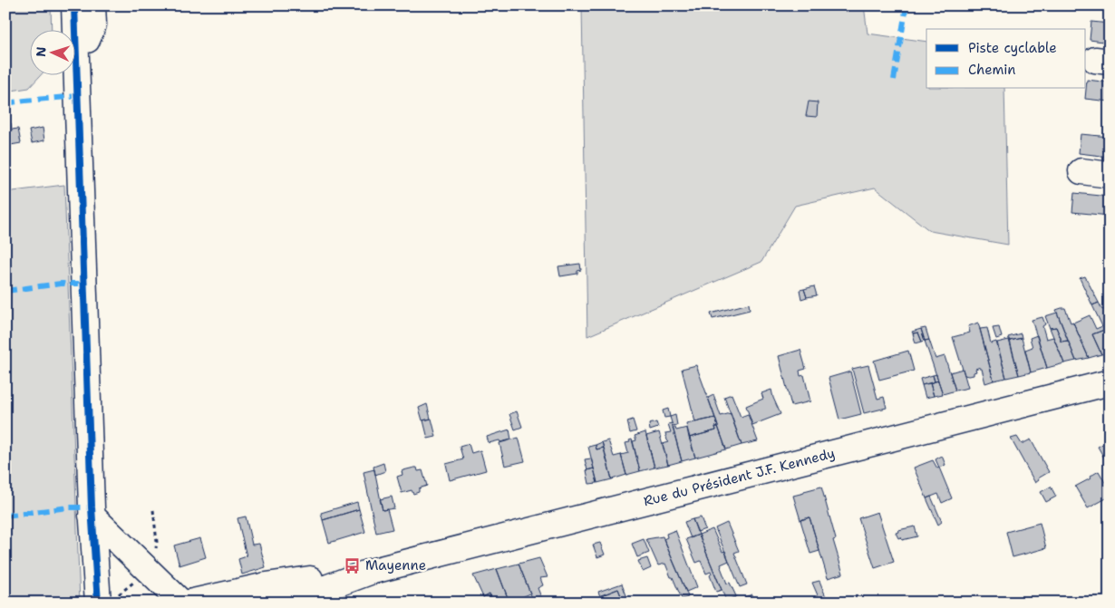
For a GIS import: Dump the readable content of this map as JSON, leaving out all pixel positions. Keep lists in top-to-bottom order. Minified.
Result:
{"streets":{"main road":["Rue du Président J.F. Kennedy"]},"places":{"bus stop":["Mayenne"]},"legend":["Piste cyclable","Chemin"],"north":"left"}
